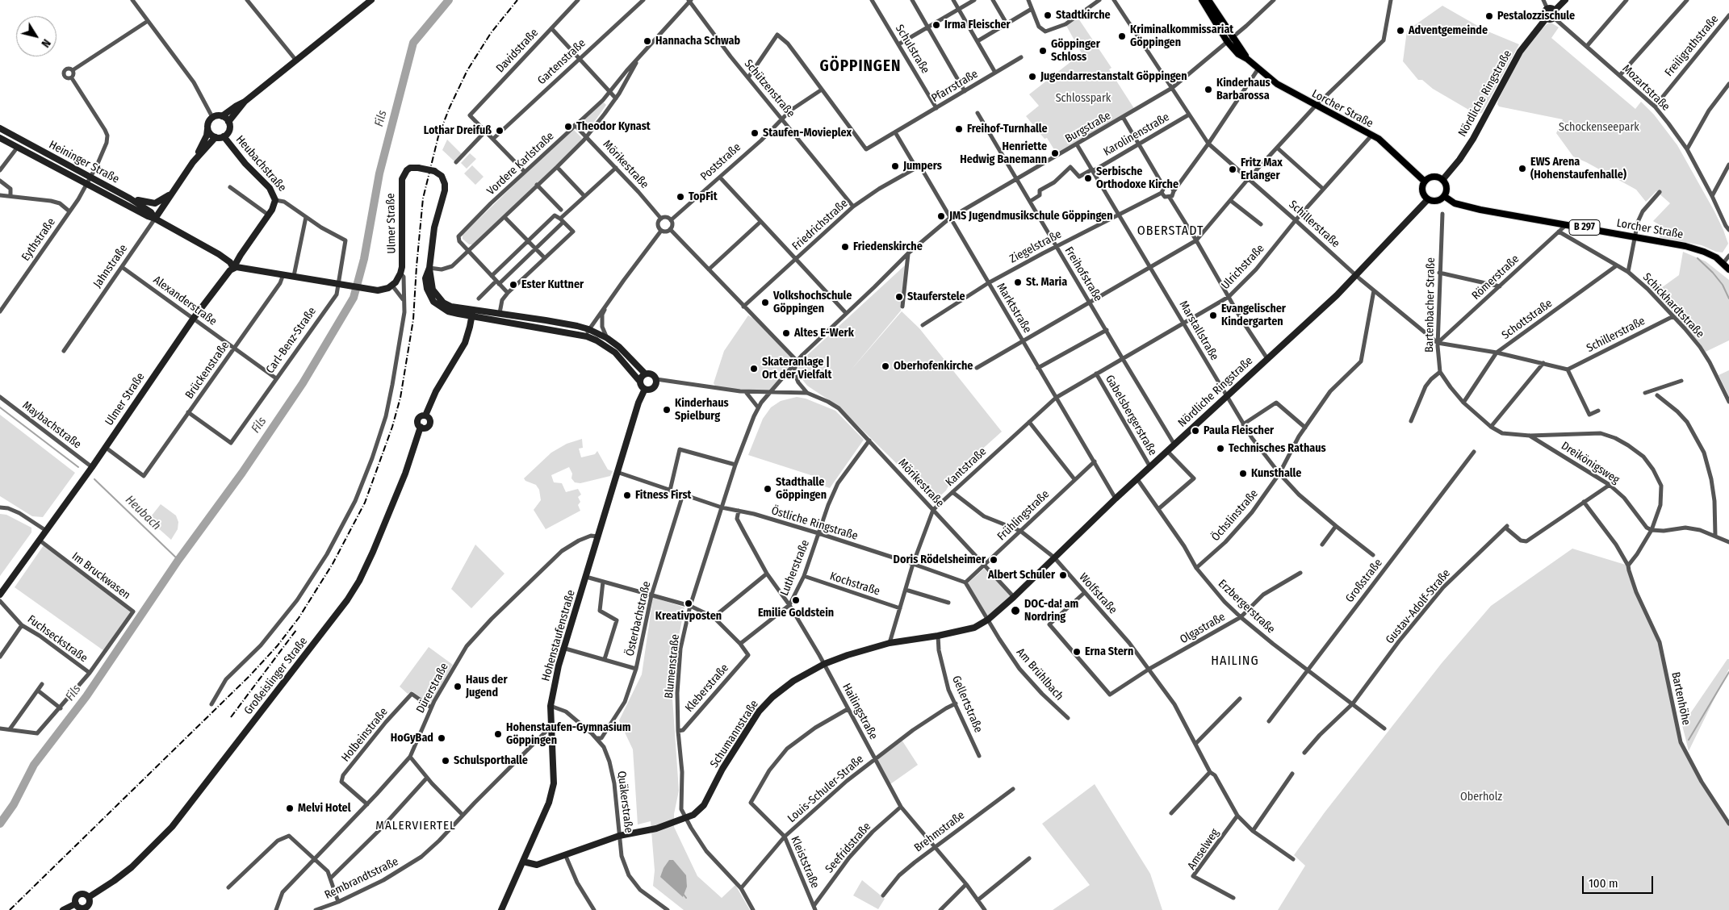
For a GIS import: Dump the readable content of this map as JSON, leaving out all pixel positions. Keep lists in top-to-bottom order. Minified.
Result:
{"streets":{"main road":["Nördliche Ringstraße","Lorcher Straße","Heininger Straße","Heubachstraße","Ulmer Straße","B 297","Jahnstraße","Hohenstaufenstraße","Großeislinger Straße","Schumannstraße"],"street":["Freiligrathstraße","Schulstraße","Davidstraße","Gartenstraße","Pfarrstraße","Mozartstraße","Schützenstraße","Burgstraße","Karolinenstraße","Poststraße","Vordere Karlstraße","Mörikestraße","Schillerstraße","Friedrichstraße","Eythstraße","Ziegelstraße","Ulrichstraße","Freihofstraße","Römerstraße","Alexanderstraße","Bartenbacher Straße","Schickhardtstraße","Marktstraße","Schottstraße","Marstallstraße","Carl-Benz-Straße","Brückenstraße","Gabelsbergerstraße","Maybachstraße","Dreikönigsweg","Kantstraße","Frühlingstraße","Öchslinstraße","Östliche Ringstraße","Lutherstraße","Im Bruckwasen","Großstraße","Kochstraße","Wolfstraße","Erzbergerstraße","Gustav-Adolf-Straße","Österbachstraße","Olgastraße","Fuchseckstraße","Blumenstraße","Am Brühlbach","Dürerstraße","Kleberstraße","Bartenhöhe","Gellertstraße","Hailingstraße","Holbeinstraße","Louis-Schuler-Straße","Quäkerstraße","Brehmstraße","Seefridstraße","Amselweg","Kleiststraße","Rembrandtstraße"]},"crossings":[["Freiligrathstraße","Mozartstraße"],["Schulstraße","Pfarrstraße"],["Pfarrstraße","Poststraße"],["Pfarrstraße","Marktstraße"],["Mozartstraße","Nördliche Ringstraße"],["Schützenstraße","Poststraße"],["Schützenstraße","Friedrichstraße"],["Nördliche Ringstraße","Lorcher Straße"],["Nördliche Ringstraße","Mörikestraße"],["Nördliche Ringstraße","Schillerstraße"],["Nördliche Ringstraße","Freihofstraße"],["Nördliche Ringstraße","Marktstraße"],["Nördliche Ringstraße","Marstallstraße"],["Nördliche Ringstraße","Gabelsbergerstraße"],["Nördliche Ringstraße","Wolfstraße"],["Nördliche Ringstraße","Erzbergerstraße"],["Nördliche Ringstraße","Schumannstraße"],["Lorcher Straße","Burgstraße"],["Lorcher Straße","Ulrichstraße"],["Lorcher Straße","Römerstraße"],["Burgstraße","Schillerstraße"],["Burgstraße","Freihofstraße"],["Burgstraße","Marktstraße"],["Burgstraße","Marstallstraße"],["Burgstraße","Blumenstraße"],["Karolinenstraße","Schillerstraße"],["Karolinenstraße","Marstallstraße"],["Heininger Straße","Ulmer Straße"],["Heininger Straße","Eythstraße"],["Heininger Straße","Jahnstraße"],["Poststraße","Mörikestraße"],["Heubachstraße","Ulmer Straße"],["Heubachstraße","Jahnstraße"],["Heubachstraße","Carl-Benz-Straße"],["Vordere Karlstraße","Mörikestraße"],["Mörikestraße","Kantstraße"],["Mörikestraße","Frühlingstraße"],["Mörikestraße","Lutherstraße"],["Mörikestraße","Hohenstaufenstraße"],["Mörikestraße","Blumenstraße"],["Mörikestraße","Schumannstraße"],["Ulmer Straße","Alexanderstraße"],["Ulmer Straße","Brückenstraße"],["Ulmer Straße","Maybachstraße"],["Ulmer Straße","Im Bruckwasen"],["Schillerstraße","Ulrichstraße"],["Schillerstraße","Römerstraße"],["Schillerstraße","Bartenbacher Straße"],["Schillerstraße","Schickhardtstraße"],["Schillerstraße","Öchslinstraße"],["Friedrichstraße","Marktstraße"],["Ziegelstraße","Freihofstraße"],["Ziegelstraße","Marktstraße"],["Ziegelstraße","Marstallstraße"],["Jahnstraße","Alexanderstraße"],["Ulrichstraße","Freihofstraße"],["Ulrichstraße","Marktstraße"],["Ulrichstraße","Marstallstraße"],["Ulrichstraße","Gabelsbergerstraße"],["Ulrichstraße","Kantstraße"],["Römerstraße","Bartenbacher Straße"],["Römerstraße","Schickhardtstraße"],["Alexanderstraße","Carl-Benz-Straße"],["Alexanderstraße","Brückenstraße"],["Schickhardtstraße","Schottstraße"],["Marktstraße","Kantstraße"],["Marktstraße","Frühlingstraße"],["Marstallstraße","Öchslinstraße"],["Carl-Benz-Straße","Brückenstraße"],["Dreikönigsweg","Gustav-Adolf-Straße"],["Kantstraße","Östliche Ringstraße"],["Kantstraße","Kochstraße"],["Kantstraße","Wolfstraße"],["Kantstraße","Schumannstraße"],["Frühlingstraße","Östliche Ringstraße"],["Frühlingstraße","Wolfstraße"],["Öchslinstraße","Erzbergerstraße"],["Östliche Ringstraße","Lutherstraße"],["Östliche Ringstraße","Österbachstraße"],["Östliche Ringstraße","Hohenstaufenstraße"],["Östliche Ringstraße","Blumenstraße"],["Östliche Ringstraße","Hailingstraße"],["Lutherstraße","Kochstraße"],["Lutherstraße","Kleberstraße"],["Lutherstraße","Hailingstraße"],["Im Bruckwasen","Fuchseckstraße"],["Großstraße","Erzbergerstraße"],["Wolfstraße","Olgastraße"],["Wolfstraße","Amselweg"],["Erzbergerstraße","Gustav-Adolf-Straße"],["Erzbergerstraße","Olgastraße"],["Österbachstraße","Quäkerstraße"],["Hohenstaufenstraße","Dürerstraße"],["Hohenstaufenstraße","Schumannstraße"],["Hohenstaufenstraße","Quäkerstraße"],["Hohenstaufenstraße","Rembrandtstraße"],["Blumenstraße","Kleberstraße"],["Blumenstraße","Schumannstraße"],["Blumenstraße","Louis-Schuler-Straße"],["Am Brühlbach","Schumannstraße"],["Dürerstraße","Holbeinstraße"],["Gellertstraße","Schumannstraße"],["Gellertstraße","Louis-Schuler-Straße"],["Hailingstraße","Schumannstraße"],["Hailingstraße","Louis-Schuler-Straße"],["Hailingstraße","Brehmstraße"],["Hailingstraße","Seefridstraße"],["Hailingstraße","Kleiststraße"],["Schumannstraße","Quäkerstraße"],["Louis-Schuler-Straße","Kleiststraße"],["Seefridstraße","Kleiststraße"]],"districts":["GÖPPINGEN","OBERSTADT","HAILING","MALERVIERTEL"],"water":["Fils","Heubach"],"parks":["Schlosspark","Schockenseepark","Oberholz"],"places":["Stadtkirche","Pestalozzischule","Irma Fleischer","Adventgemeinde","Kriminalkommissariat Göppingen","Hannacha Schwab","Göppinger Schloss","Jugendarrestanstalt Göppingen","Kinderhaus Barbarossa","Theodor Kynast","Freihof-Turnhalle","Lothar Dreifuß","Staufen-Movieplex","Henriette Hedwig Banemann","Jumpers","EWS Arena (Hohenstaufenhalle)","Fritz Max Erlanger","Serbische Orthodoxe Kirche","TopFit","JMS Jugendmusikschule Göppingen","Friedenskirche","St. Maria","Ester Kuttner","Stauferstele","Volkshochschule Göppingen","Evangelischer Kindergarten","Altes E-Werk","Oberhofenkirche","Skateranlage | Ort der Vielfalt","Kinderhaus Spielburg","Paula Fleischer","Technisches Rathaus","Kunsthalle","Stadthalle Göppingen","Fitness First","Doris Rödelsheimer","Albert Schuler","Emilie Goldstein","Kreativposten","DOC-da! am Nordring","Erna Stern","Haus der Jugend","Hohenstaufen-Gymnasium Göppingen","HoGyBad","Schulsporthalle","Melvi Hotel"],"scale_bar":"100 m","north":"bottom right"}
